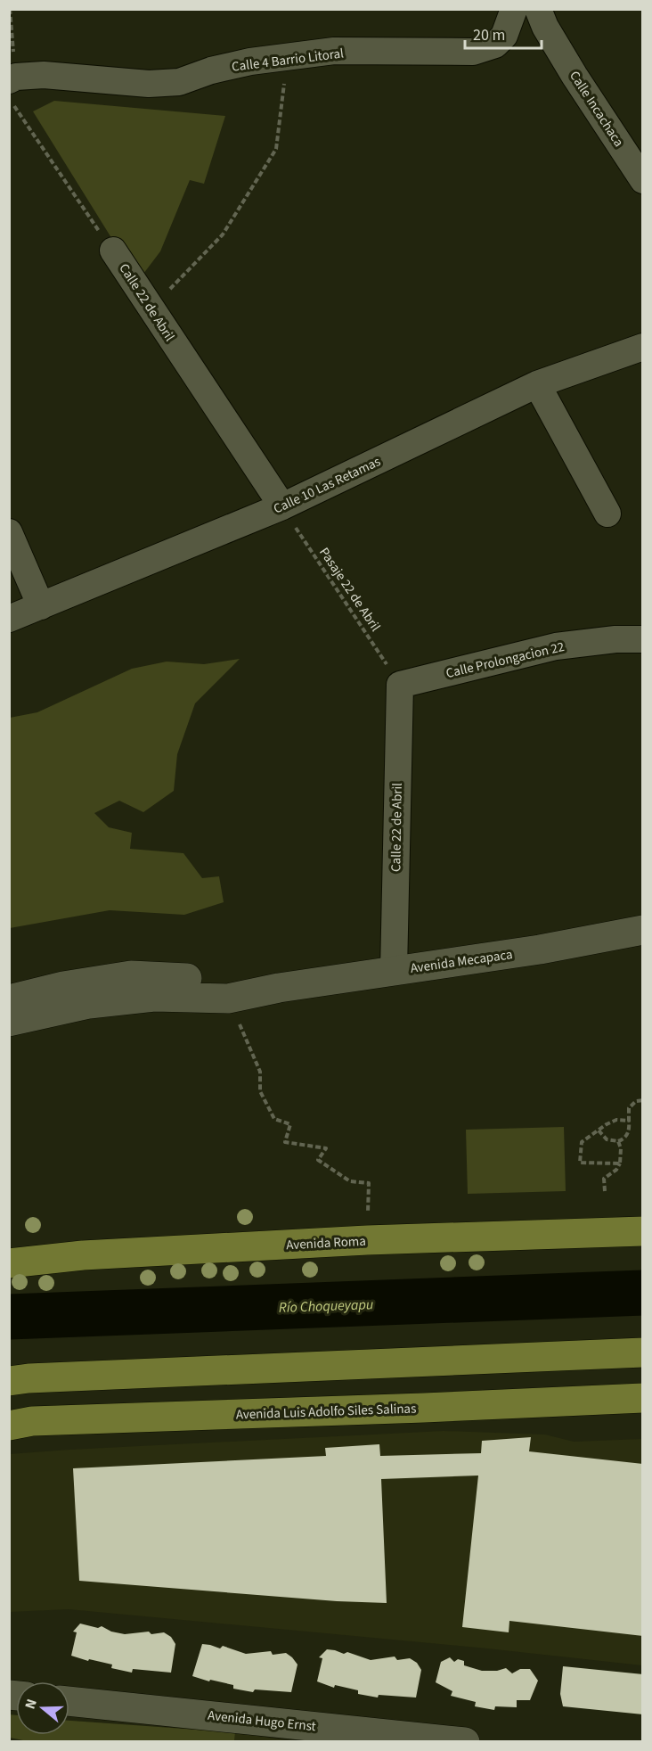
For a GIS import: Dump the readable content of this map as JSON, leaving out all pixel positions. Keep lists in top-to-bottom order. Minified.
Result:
{"streets":{"main road":["Avenida Roma","Avenida Luis Adolfo Siles Salinas"],"street":["Calle 4 Barrio Litoral","Calle Incachaca","Calle 22 de Abril","Calle 10 Las Retamas","Calle Prolongacion 22","Avenida Mecapaca","Avenida Hugo Ernst"],"path":["Pasaje 22 de Abril"]},"crossings":[["Calle 4 Barrio Litoral","Calle 22 de Abril"],["Calle 22 de Abril","Calle 10 Las Retamas"],["Calle 22 de Abril","Pasaje 22 de Abril"],["Calle 22 de Abril","Calle Prolongacion 22"],["Calle 22 de Abril","Avenida Mecapaca"],["Calle 10 Las Retamas","Pasaje 22 de Abril"],["Pasaje 22 de Abril","Calle Prolongacion 22"]],"water":["Río Choqueyapu"],"scale_bar":"20 m","north":"left"}
